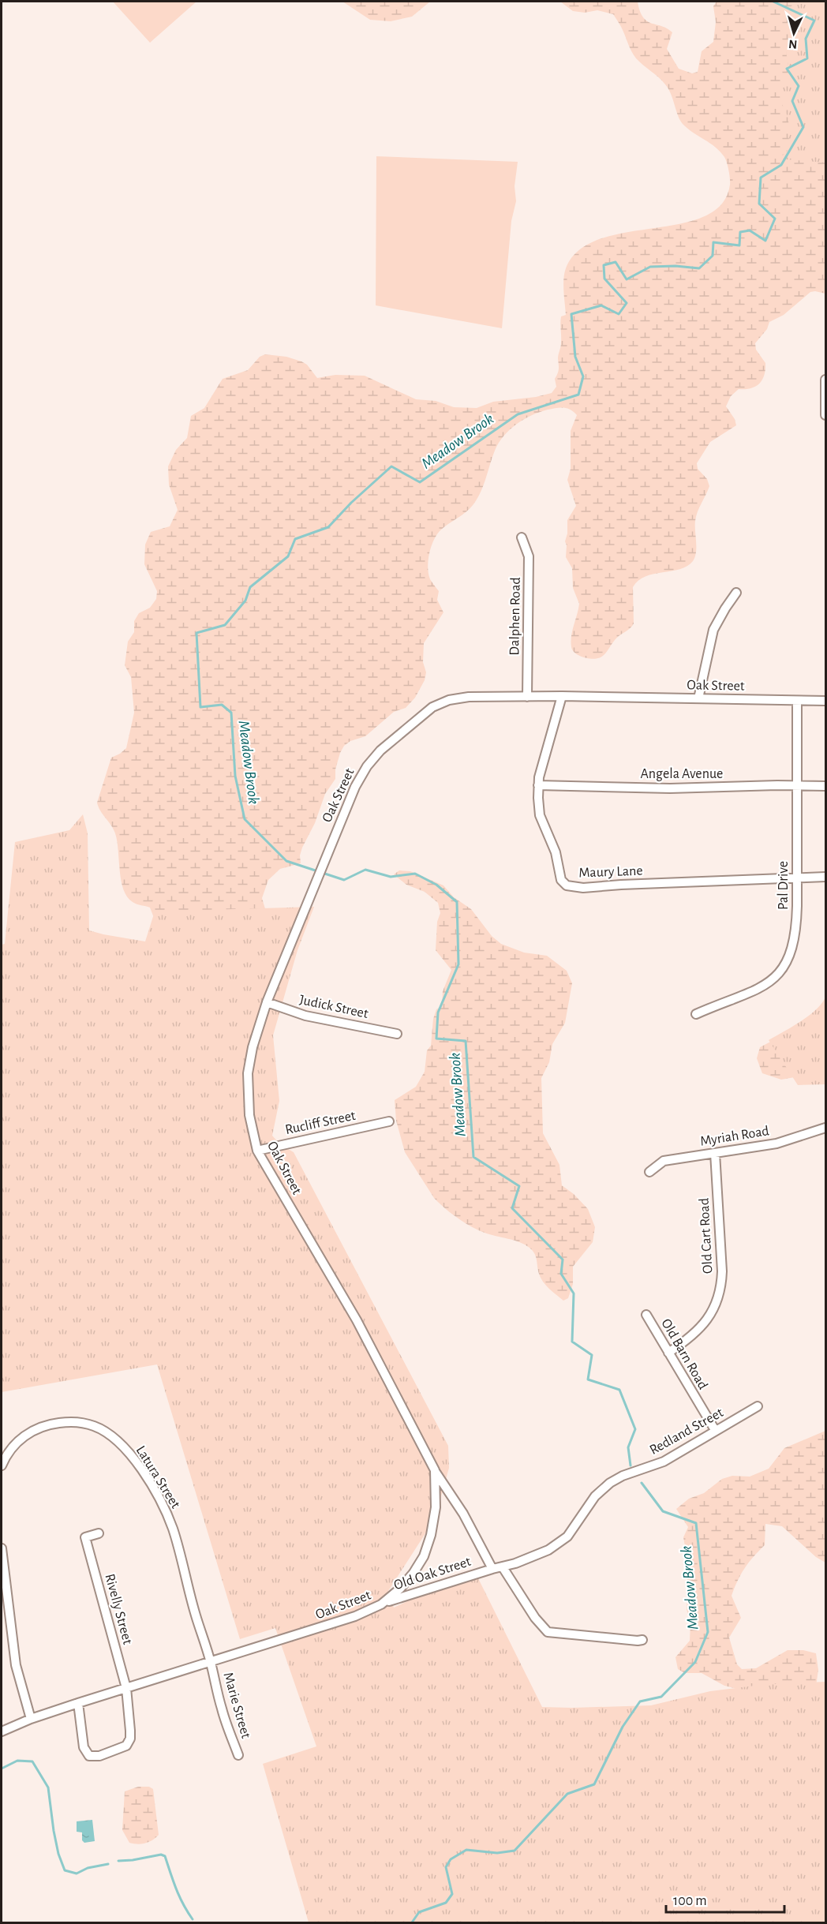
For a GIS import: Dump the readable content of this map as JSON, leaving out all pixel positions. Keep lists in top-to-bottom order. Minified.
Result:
{"streets":{"street":["Dalphen Road","Oak Street","Angela Avenue","Maury Lane","Pal Drive","Judick Street","Rucliff Street","Myriah Road","Old Cart Road","Old Barn Road","Redland Street","Latura Street","Old Oak Street","Rivelly Street","Marie Street"]},"crossings":[["Dalphen Road","Oak Street"],["Oak Street","Maury Lane"],["Oak Street","Pal Drive"],["Oak Street","Judick Street"],["Oak Street","Rucliff Street"],["Oak Street","Latura Street"],["Oak Street","Old Oak Street"],["Oak Street","Rivelly Street"],["Oak Street","Marie Street"],["Angela Avenue","Maury Lane"],["Angela Avenue","Pal Drive"],["Maury Lane","Pal Drive"],["Myriah Road","Old Cart Road"],["Old Cart Road","Old Barn Road"],["Old Barn Road","Redland Street"],["Redland Street","Old Oak Street"],["Latura Street","Marie Street"]],"water":["Meadow Brook"],"scale_bar":"100 m","north":"bottom"}
